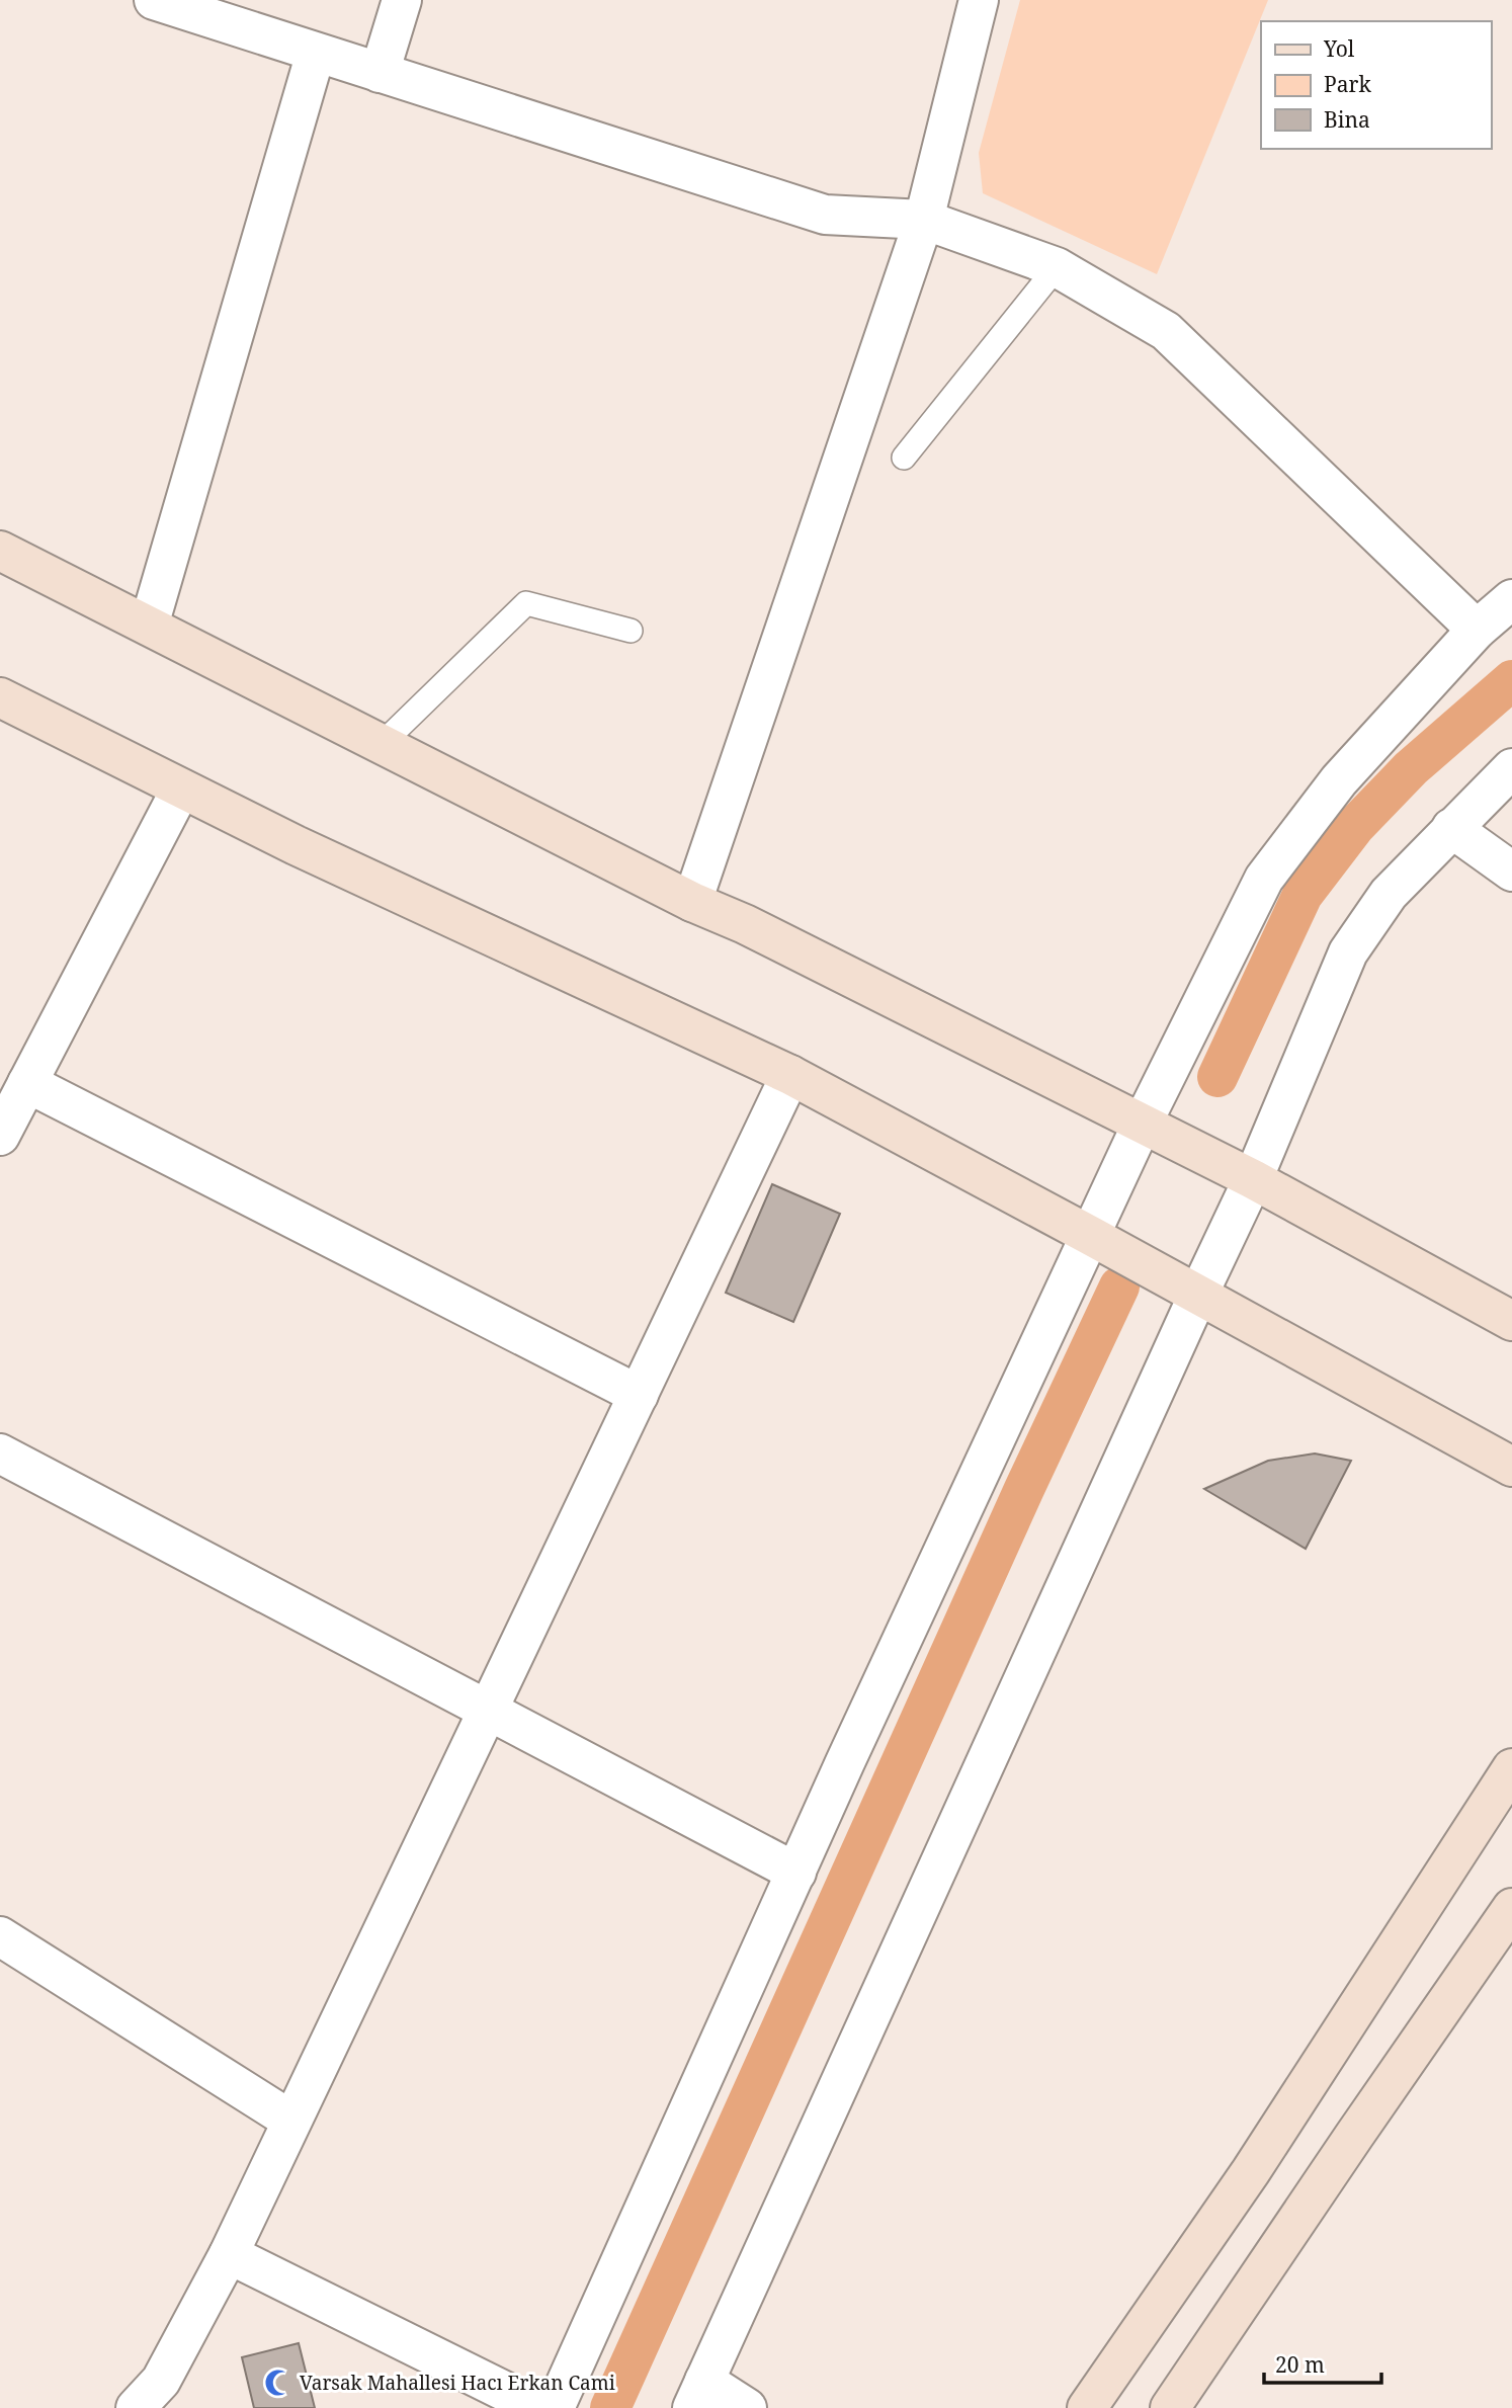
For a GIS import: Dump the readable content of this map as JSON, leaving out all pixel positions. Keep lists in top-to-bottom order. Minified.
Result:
{"places":{"mosque":["Varsak Mahallesi Hacı Erkan Cami"]},"legend":["Yol","Park","Bina"],"scale_bar":"20 m"}
